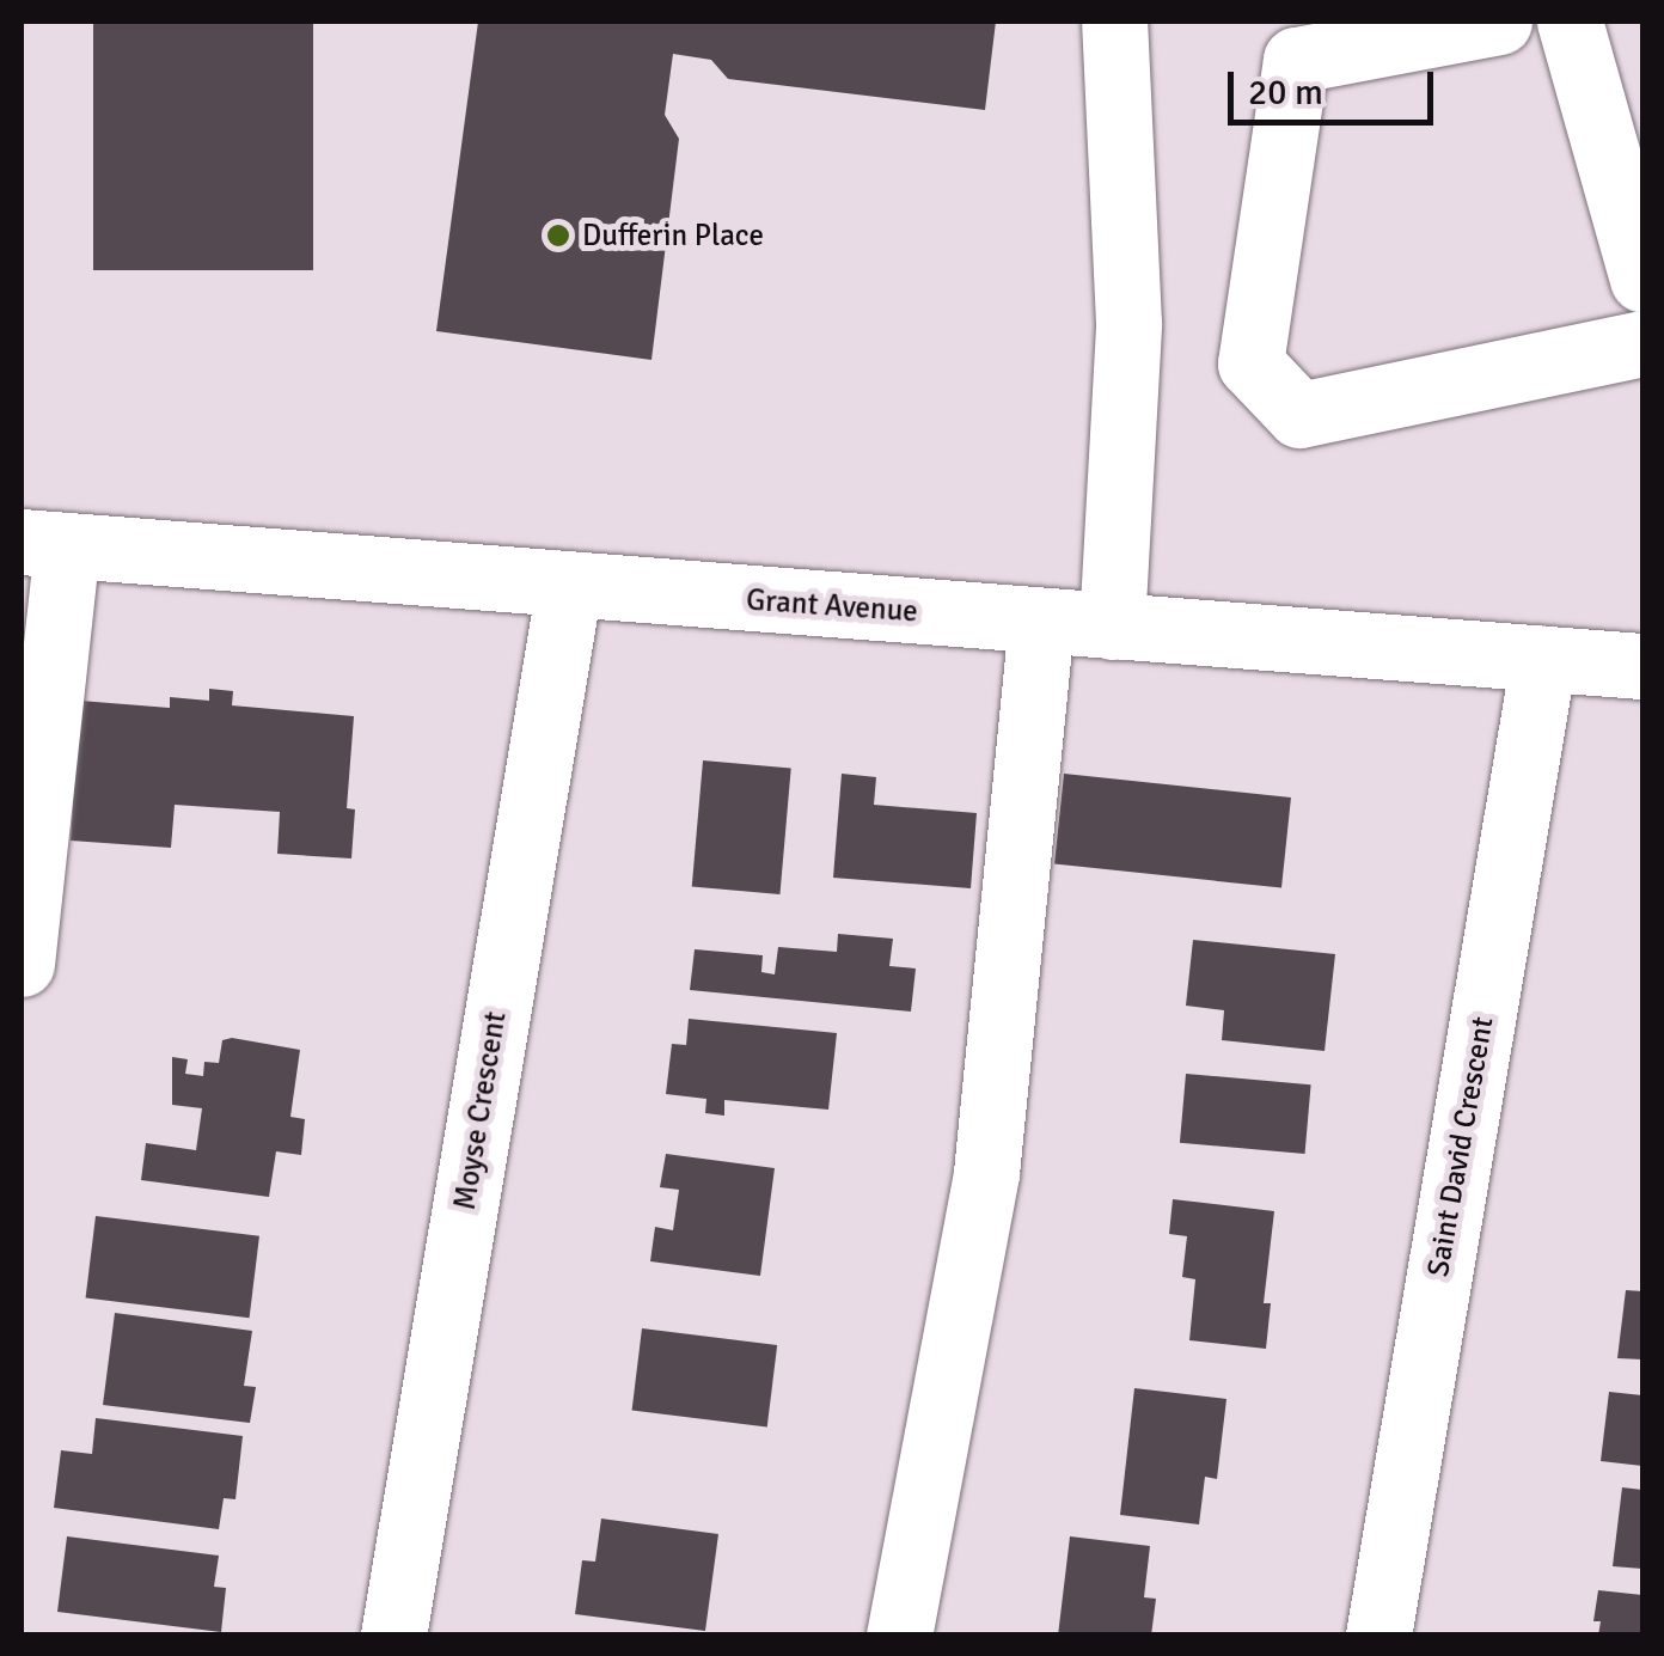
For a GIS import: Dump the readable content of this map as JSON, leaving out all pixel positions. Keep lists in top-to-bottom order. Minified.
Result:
{"streets":{"street":["Grant Avenue","Moyse Crescent","Saint David Crescent"]},"crossings":[["Grant Avenue","Moyse Crescent"],["Grant Avenue","Saint David Crescent"]],"places":["Dufferin Place"],"scale_bar":"20 m"}
